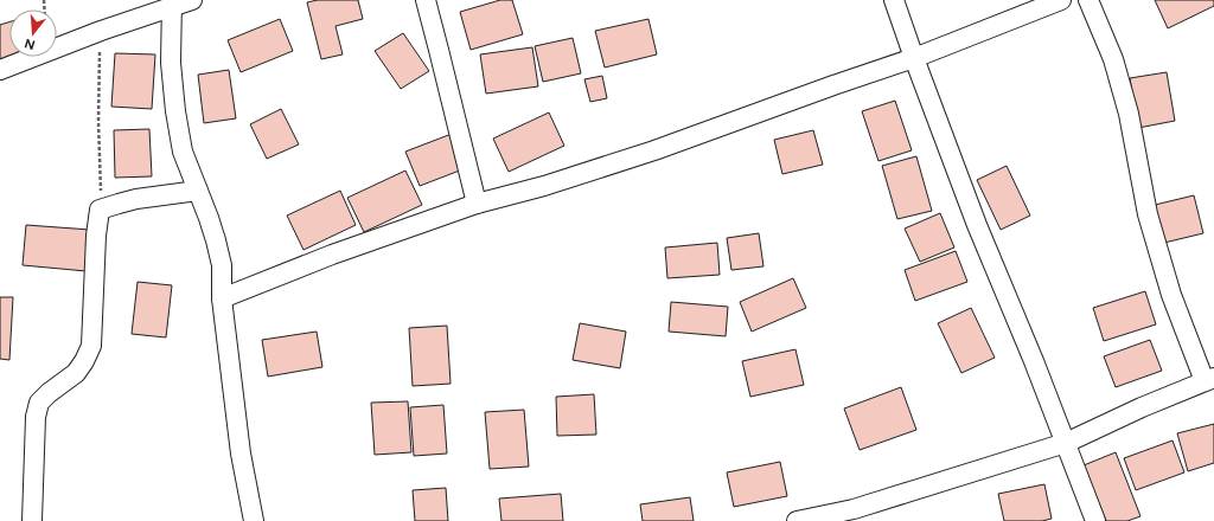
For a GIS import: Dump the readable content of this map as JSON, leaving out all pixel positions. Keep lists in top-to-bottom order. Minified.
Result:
{"north":"bottom"}
